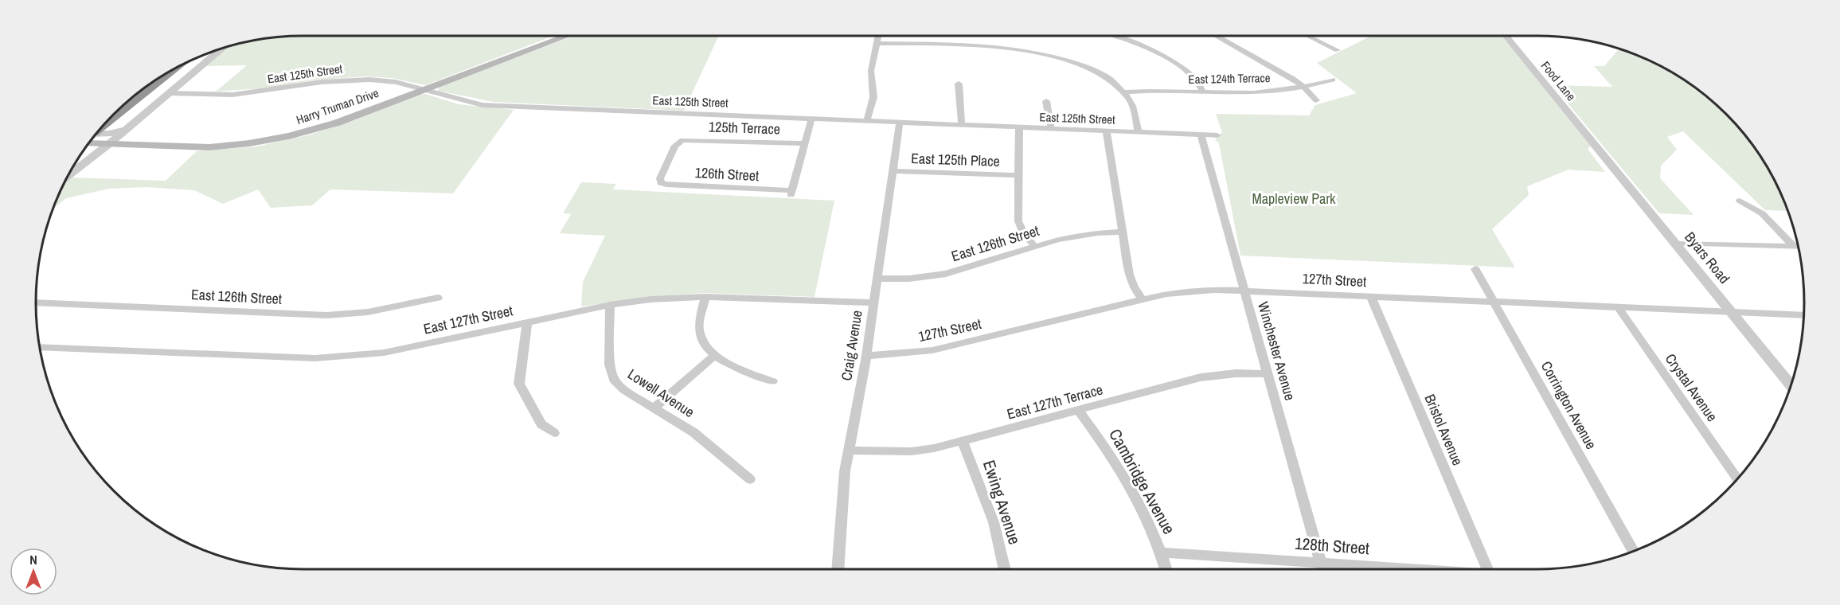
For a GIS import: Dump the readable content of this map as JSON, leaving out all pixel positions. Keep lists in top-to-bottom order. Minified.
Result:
{"streets":{"main road":["Harry Truman Drive"],"street":["East 125th Street","East 124th Terrace","Food Lane","125th Terrace","East 125th Place","126th Street","East 126th Street","Byars Road","127th Street","East 127th Street","Craig Avenue","Winchester Avenue","Crystal Avenue","Lowell Avenue","East 127th Terrace","Corrington Avenue","Bristol Avenue","Cambridge Avenue","Ewing Avenue","128th Street"]},"crossings":[["East 125th Street","Harry Truman Drive"],["East 125th Street","Craig Avenue"],["East 125th Street","Winchester Avenue"],["Food Lane","Byars Road"],["125th Terrace","126th Street"],["East 125th Place","Craig Avenue"],["East 126th Street","Craig Avenue"],["Byars Road","127th Street"],["127th Street","Craig Avenue"],["127th Street","Winchester Avenue"],["127th Street","Crystal Avenue"],["127th Street","Corrington Avenue"],["127th Street","Bristol Avenue"],["East 127th Street","Craig Avenue"],["East 127th Street","Lowell Avenue"],["Craig Avenue","East 127th Terrace"],["Winchester Avenue","East 127th Terrace"],["Winchester Avenue","128th Street"],["East 127th Terrace","Cambridge Avenue"],["East 127th Terrace","Ewing Avenue"],["Cambridge Avenue","128th Street"]],"parks":["Mapleview Park"],"north":"top"}
